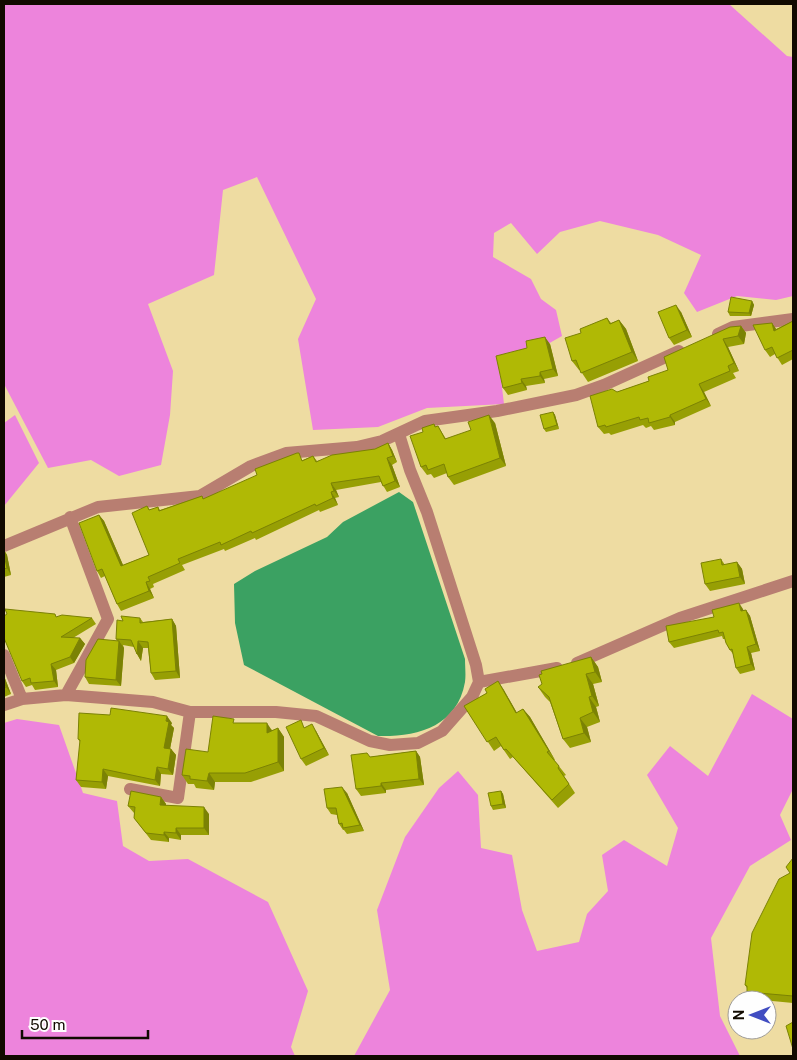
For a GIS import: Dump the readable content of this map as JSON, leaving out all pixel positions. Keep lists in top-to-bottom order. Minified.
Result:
{"scale_bar":"50 m","north":"left"}
